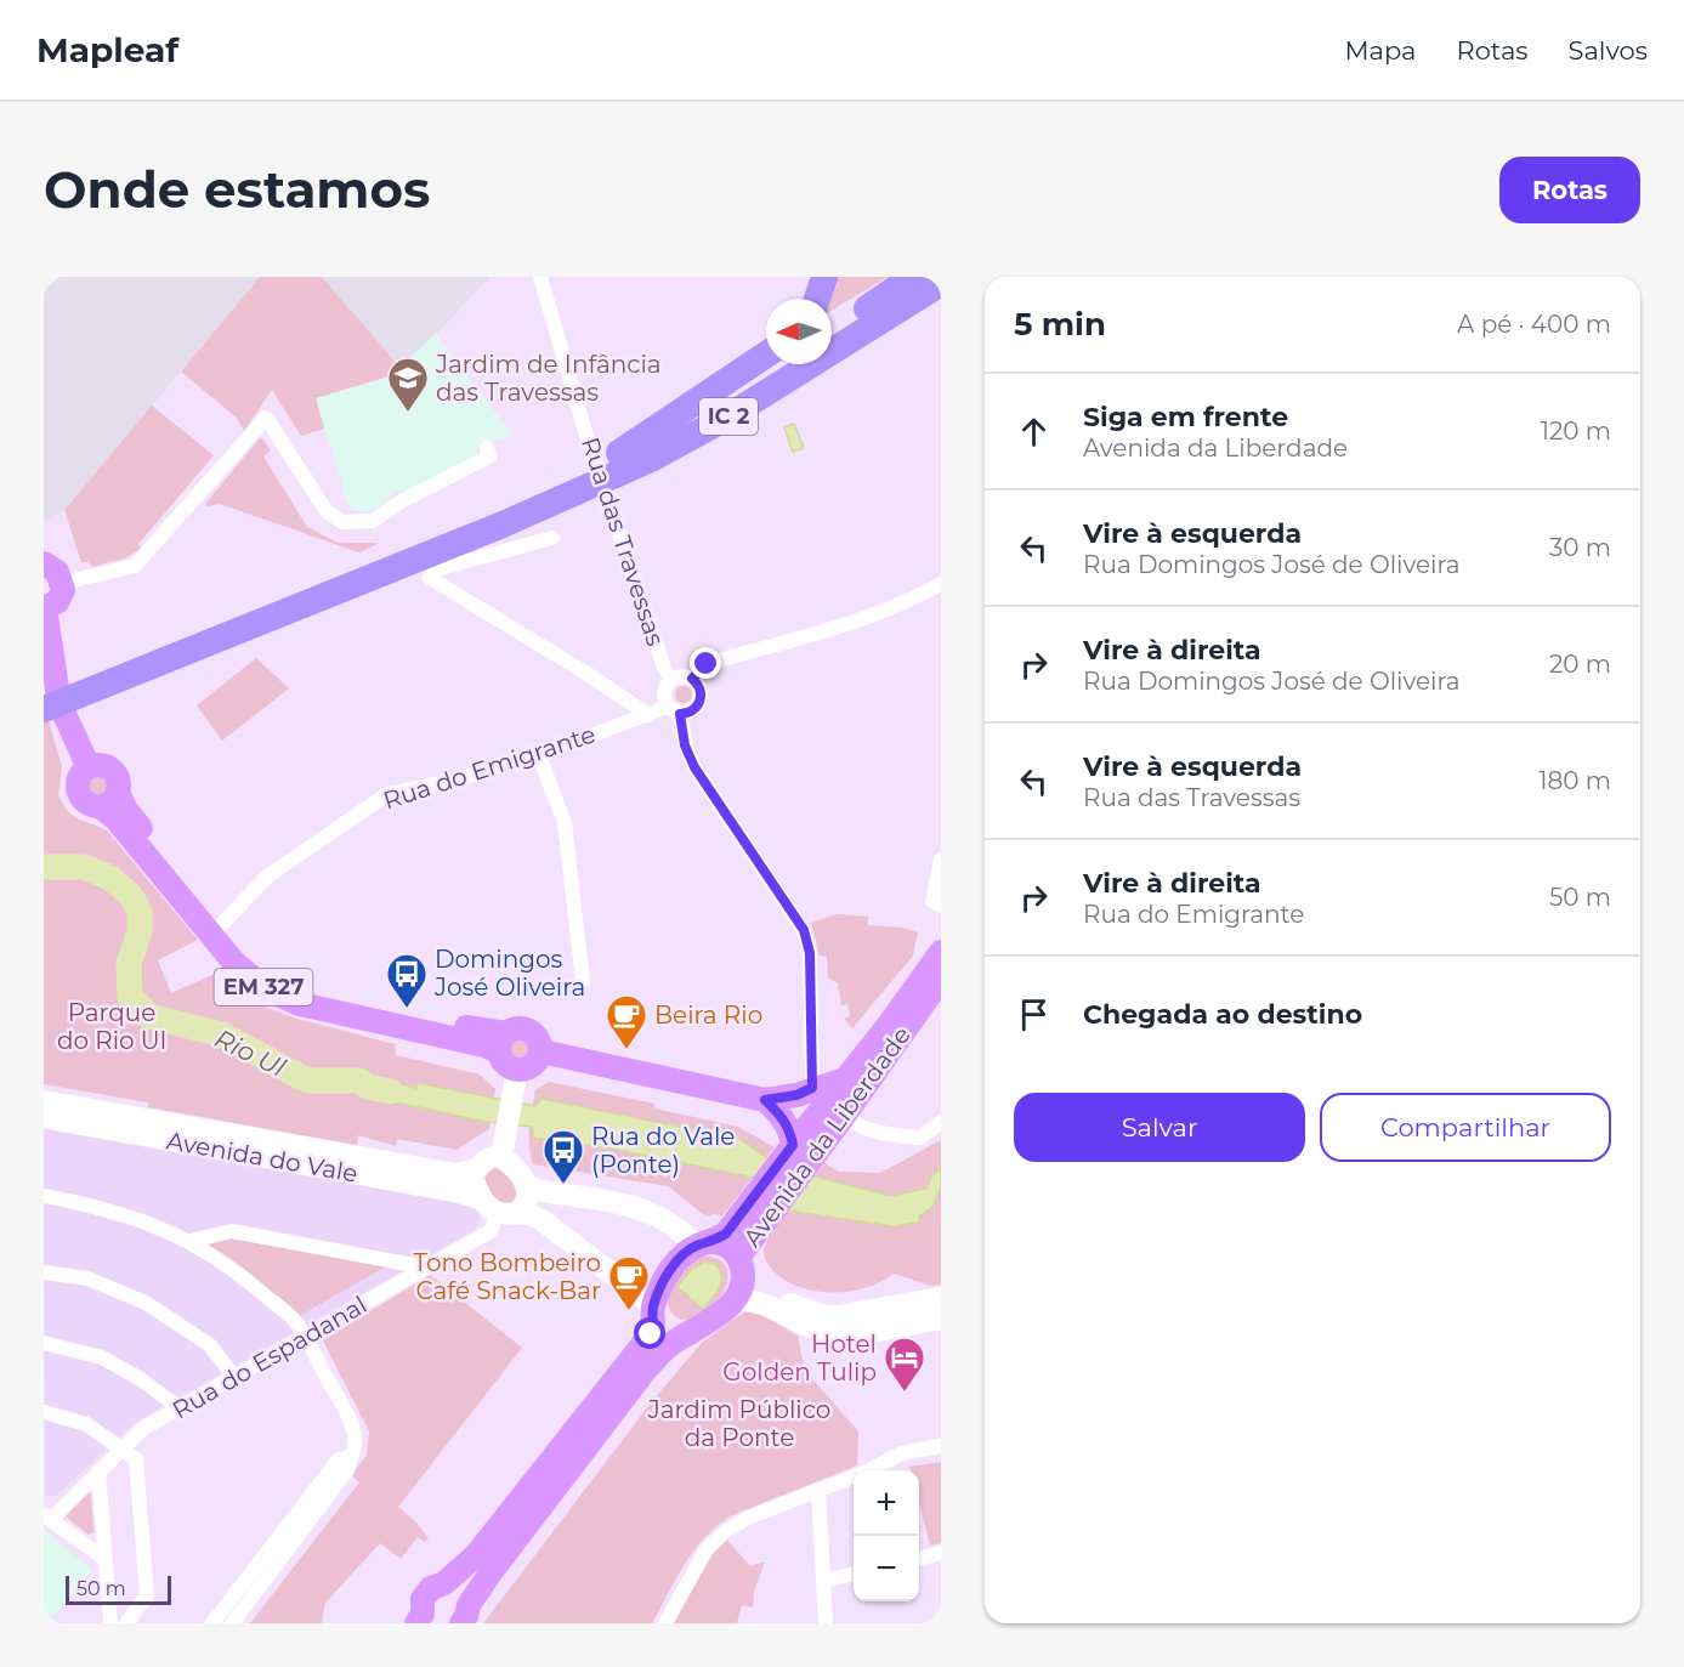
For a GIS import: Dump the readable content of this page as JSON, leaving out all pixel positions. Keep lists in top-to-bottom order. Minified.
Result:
{"streets":{"highway":["IC 2"],"main road":["EM 327","Avenida da Liberdade","Avenida do Vale"],"street":["Rua das Travessas","Rua do Emigrante","Rua do Espadanal"]},"crossings":[["Rua das Travessas","Rua do Emigrante"],["Rua do Emigrante","EM 327"],["Avenida da Liberdade","Avenida do Vale"],["Avenida do Vale","Rua do Espadanal"]],"water":["Rio Ul"],"parks":["Parque do Rio Ul","Jardim Público da Ponte"],"places":{"school or university":["Jardim de Infância das Travessas"],"bus stop":["Domingos José Oliveira","Rua do Vale (Ponte)"],"cafe":["Beira Rio","Tono Bombeiro Café Snack-Bar"],"hotel":["Hotel Golden Tulip"]},"scale_bar":"50 m","north":"left","page":{"header":"Mapleaf","nav":["Mapa","Rotas","Salvos"],"buttons":["Rotas",["Salvar","Compartilhar"]],"title":"Onde estamos","heading":["5 min","A pé · 400 m"],"list":[["Siga em frente","Avenida da Liberdade","120 m"],["Vire à esquerda","Rua Domingos José de Oliveira","30 m"],["Vire à direita","Rua Domingos José de Oliveira","20 m"],["Vire à esquerda","Rua das Travessas","180 m"],["Vire à direita","Rua do Emigrante","50 m"],"Chegada ao destino"],"map_buttons":["+","−"],"scale":"50 m"}}
